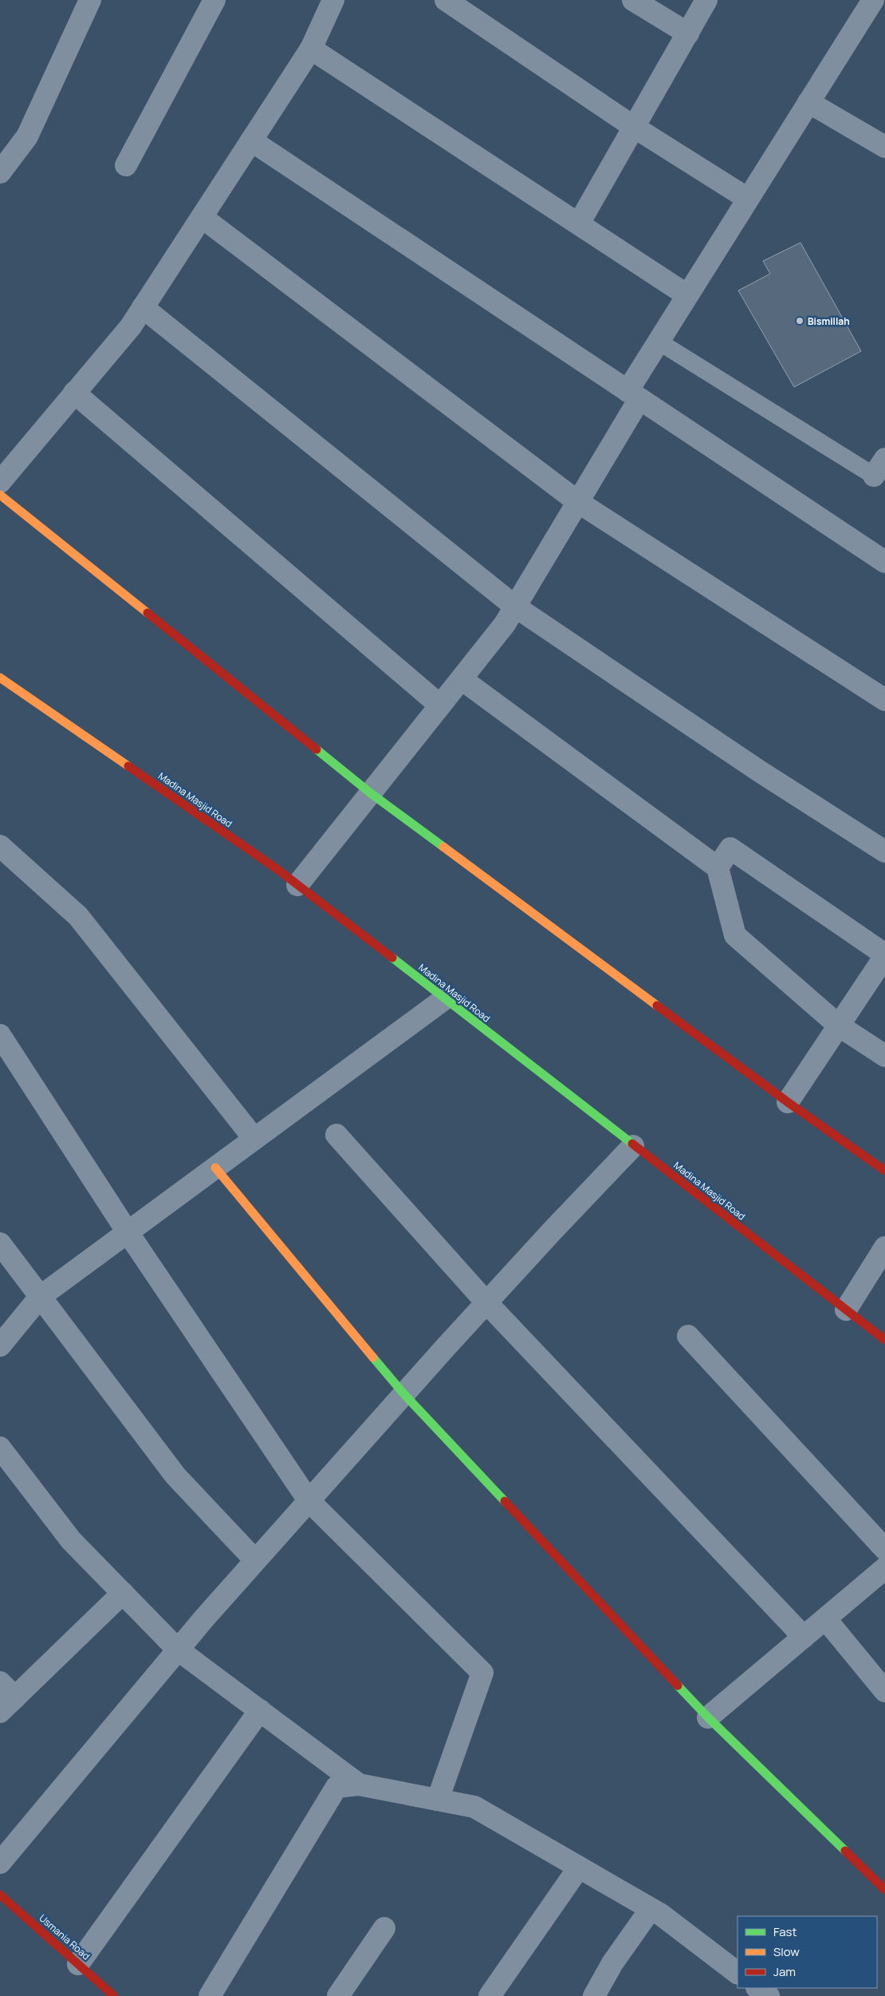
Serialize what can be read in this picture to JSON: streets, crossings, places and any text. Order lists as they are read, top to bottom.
{
  "streets": {
    "street": ["Madina Masjid Road", "Usmania Road"]
  },
  "places": ["Bismillah"],
  "legend": ["Fast", "Slow", "Jam"]
}
